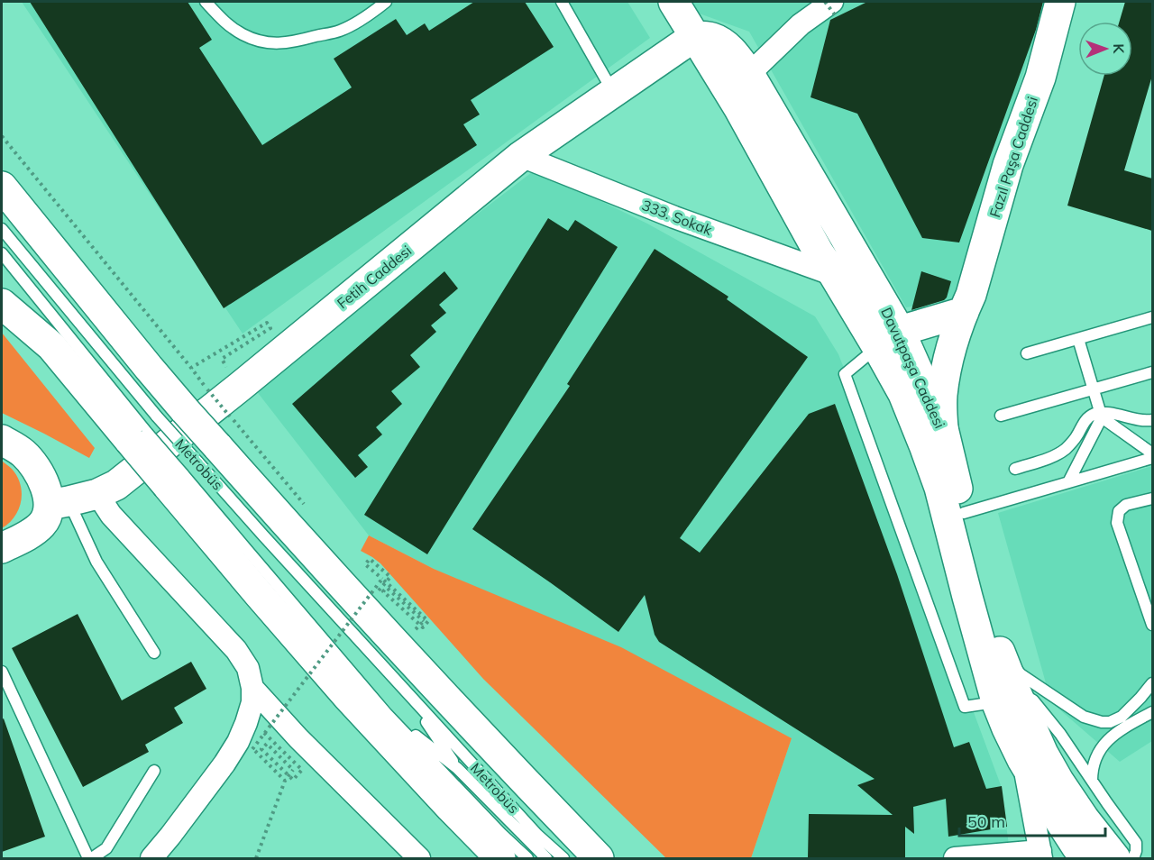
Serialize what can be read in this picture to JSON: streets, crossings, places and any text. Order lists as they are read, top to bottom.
{
  "streets": {
    "main road": ["Fazıl Paşa Caddesi", "Fetih Caddesi", "Davutpaşa Caddesi"],
    "street": ["333. Sokak"],
    "lane": ["Metrobüs"]
  },
  "crossings": [
    ["Fazıl Paşa Caddesi", "Davutpaşa Caddesi"],
    ["333. Sokak", "Fetih Caddesi"],
    ["333. Sokak", "Davutpaşa Caddesi"],
    ["Fetih Caddesi", "Davutpaşa Caddesi"]
  ],
  "scale_bar": "50 m",
  "north": "right"
}
